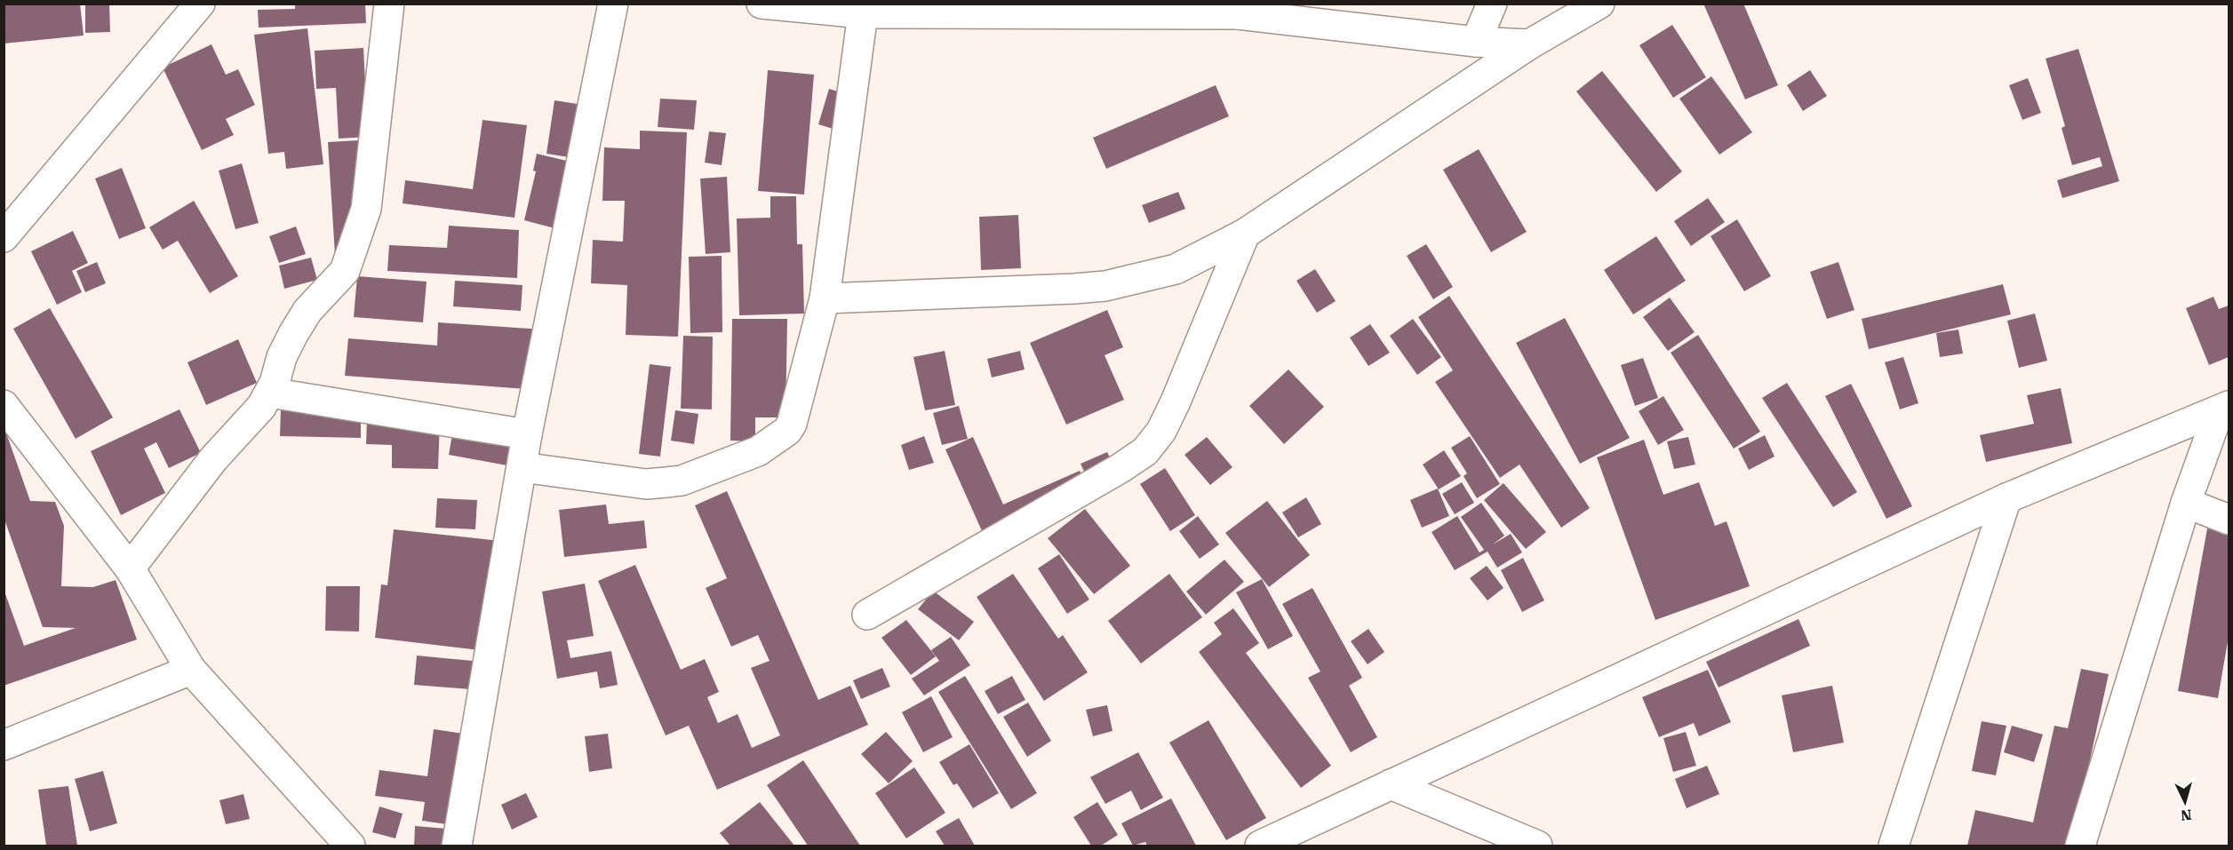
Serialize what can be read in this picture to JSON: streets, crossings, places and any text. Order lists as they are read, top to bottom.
{
  "north": "bottom"
}
